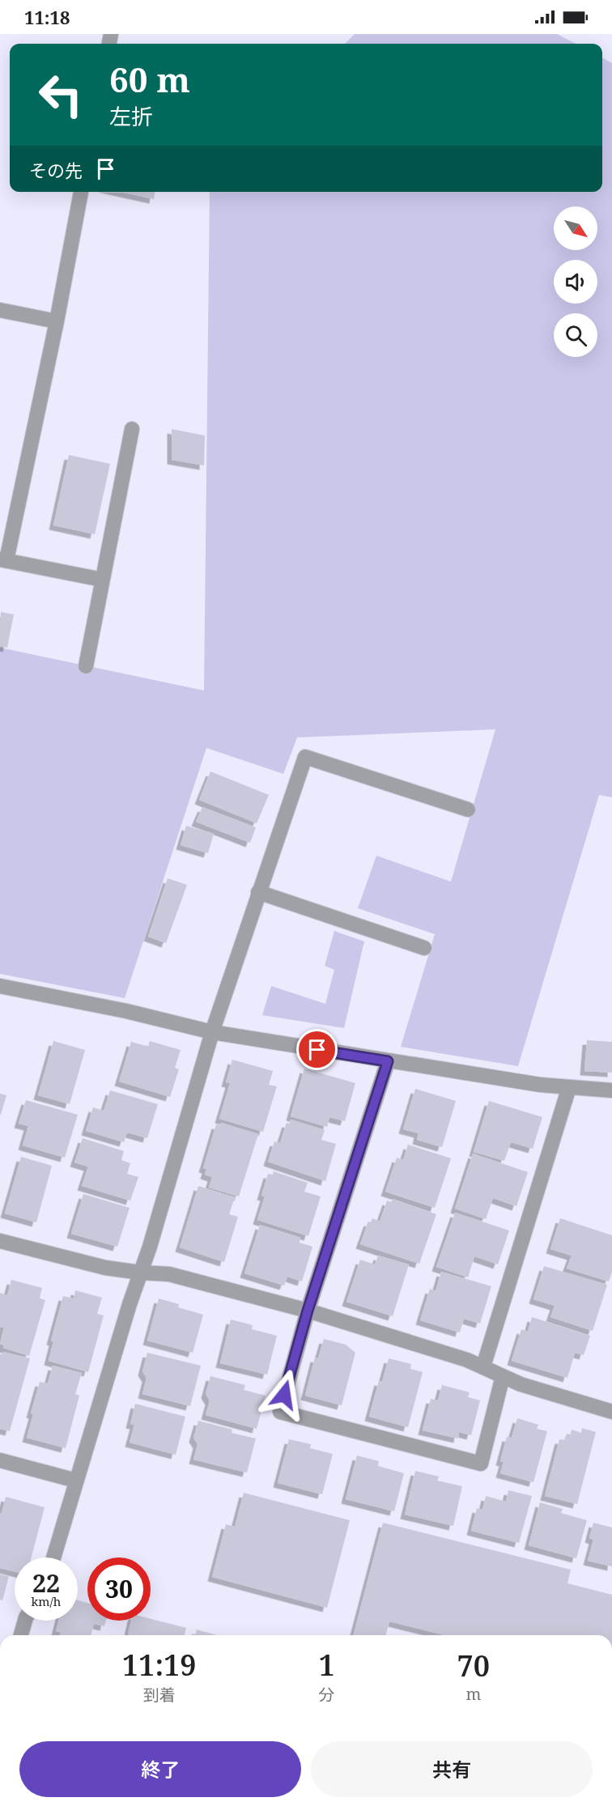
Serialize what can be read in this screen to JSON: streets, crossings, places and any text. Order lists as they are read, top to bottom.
{
  "north": "bottom right",
  "page": {
    "status": "11:18",
    "turn": ["60 m", "左折"],
    "then": "その先",
    "speed": "22 km/h",
    "limit": "30",
    "eta": [
      "11:19",
      "到着",
      "1",
      "分",
      "70",
      "m"
    ],
    "buttons": ["終了", "共有"]
  }
}
